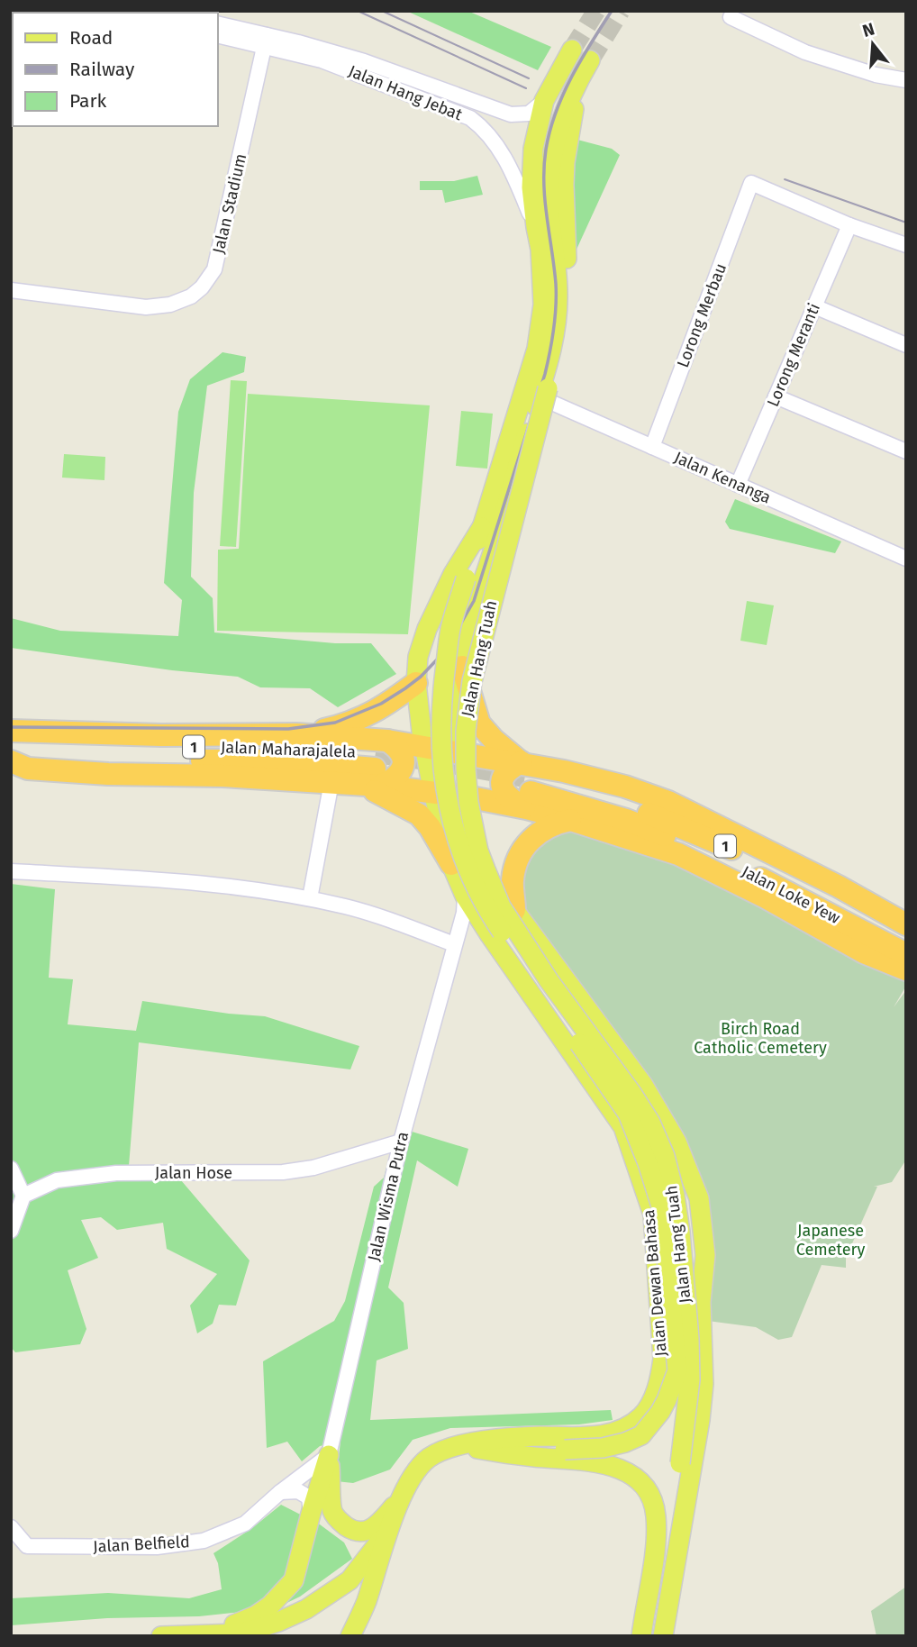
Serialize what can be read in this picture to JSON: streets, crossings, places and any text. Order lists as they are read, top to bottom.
{
  "streets": {
    "highway": ["1", "Jalan Maharajalela", "Jalan Loke Yew"],
    "main road": ["Jalan Hang Tuah", "Jalan Dewan Bahasa"],
    "street": [
      "Jalan Hang Jebat",
      "Jalan Stadium",
      "Lorong Merbau",
      "Lorong Meranti",
      "Jalan Kenanga",
      "Jalan Hose",
      "Jalan Wisma Putra",
      "Jalan Belfield"
    ]
  },
  "crossings": [
    ["Jalan Hang Jebat", "Jalan Stadium"],
    ["Jalan Hang Jebat", "Jalan Hang Tuah"],
    ["Lorong Merbau", "Lorong Meranti"],
    ["Lorong Merbau", "Jalan Kenanga"],
    ["Lorong Meranti", "Jalan Kenanga"],
    ["Jalan Kenanga", "Jalan Hang Tuah"],
    ["Jalan Hang Tuah", "Jalan Dewan Bahasa"],
    ["Jalan Hose", "Jalan Wisma Putra"],
    ["Jalan Wisma Putra", "Jalan Dewan Bahasa"],
    ["Jalan Wisma Putra", "Jalan Belfield"]
  ],
  "parks": ["Birch Road Catholic Cemetery", "Japanese Cemetery"],
  "legend": ["Road", "Railway", "Park"],
  "north": "top"
}
